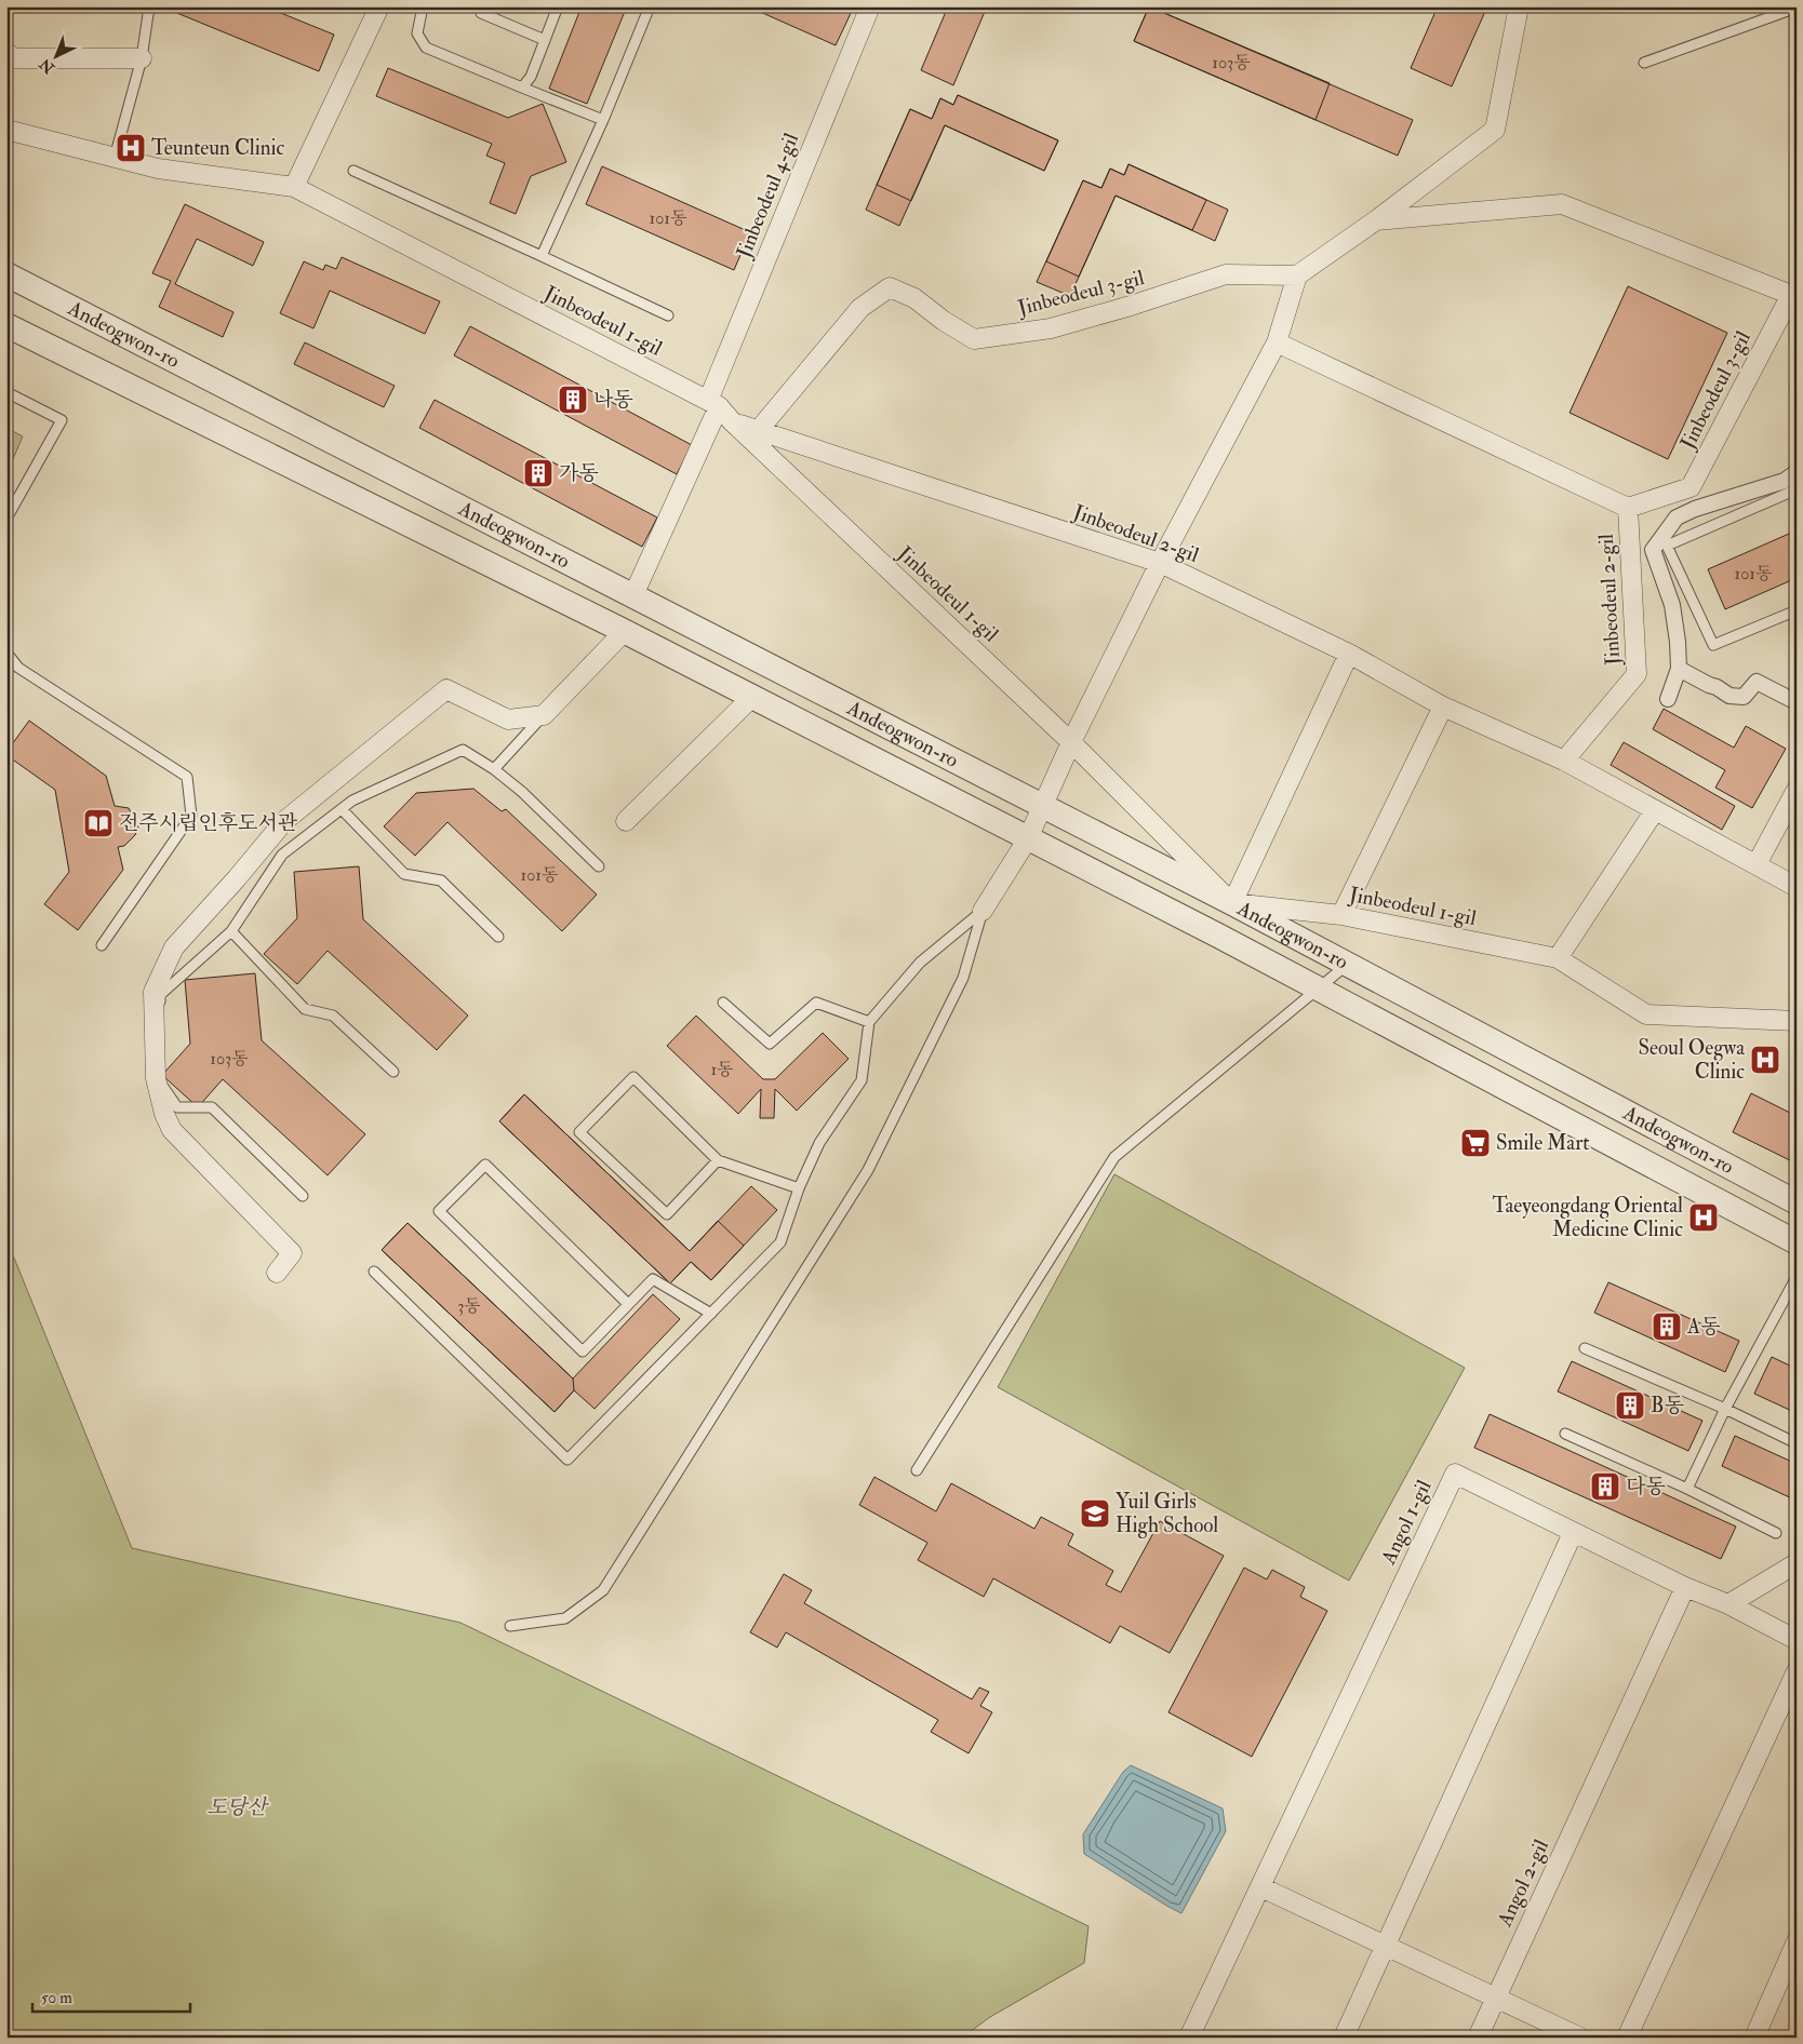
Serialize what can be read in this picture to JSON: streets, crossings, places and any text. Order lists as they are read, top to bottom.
{
  "streets": {
    "street": [
      "Jinbeodeul 4-gil",
      "Jinbeodeul 3-gil",
      "Jinbeodeul 1-gil",
      "Andeogwon-ro",
      "Jinbeodeul 2-gil",
      "Angol 1-gil",
      "Angol 2-gil"
    ]
  },
  "crossings": [
    ["Jinbeodeul 4-gil", "Jinbeodeul 1-gil"],
    ["Jinbeodeul 4-gil", "Andeogwon-ro"],
    ["Jinbeodeul 3-gil", "Jinbeodeul 2-gil"],
    ["Jinbeodeul 1-gil", "Andeogwon-ro"],
    ["Jinbeodeul 1-gil", "Jinbeodeul 2-gil"],
    ["Angol 1-gil", "Angol 2-gil"]
  ],
  "parks": ["도당산"],
  "places": {
    "hospital": ["Teunteun Clinic", "Seoul Oegwa Clinic", "Taeyeongdang Oriental Medicine Clinic"],
    "building": [
      "나동",
      "가동",
      "A동",
      "B동",
      "다동"
    ],
    "library": ["전주시립인후도서관"],
    "supermarket": ["Smile Mart"],
    "school or university": ["Yuil Girls High School"]
  },
  "house_numbers": [
    "103동",
    "101동",
    "101동",
    "101동",
    "103동",
    "1동",
    "3동"
  ],
  "scale_bar": "50 m",
  "north": "bottom left"
}
